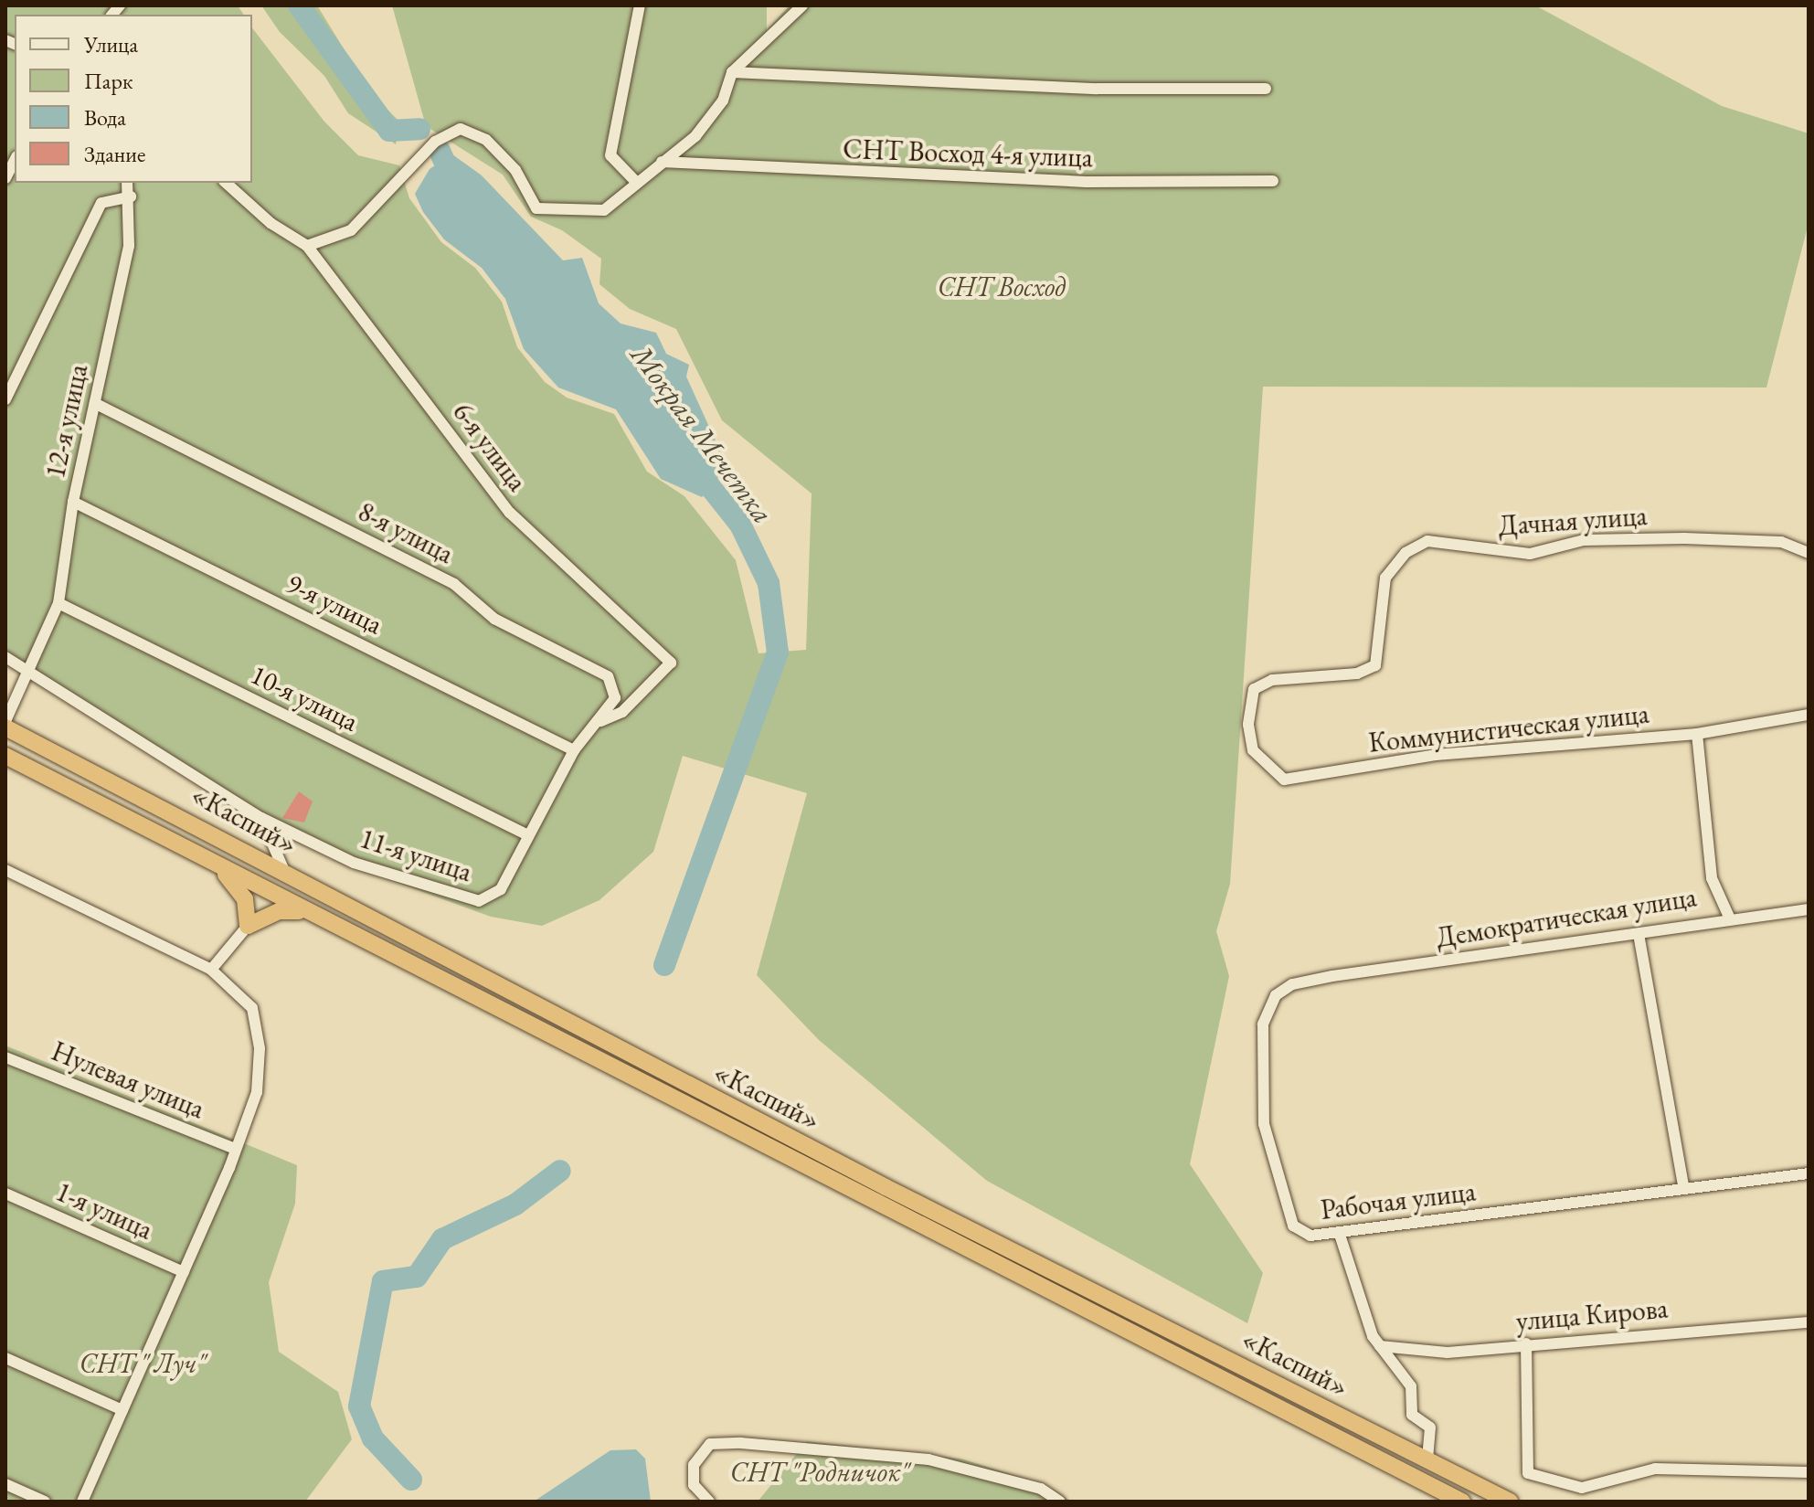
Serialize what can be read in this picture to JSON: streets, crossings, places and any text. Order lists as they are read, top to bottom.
{
  "streets": {
    "highway": ["«Каспий»"],
    "street": [
      "СНТ Восход 4-я улица",
      "12-я улица",
      "6-я улица",
      "Дачная улица",
      "8-я улица",
      "9-я улица",
      "10-я улица",
      "Коммунистическая улица",
      "11-я улица",
      "Демократическая улица",
      "Нулевая улица",
      "Рабочая улица",
      "1-я улица",
      "улица Кирова"
    ]
  },
  "crossings": [
    ["12-я улица", "8-я улица"],
    ["12-я улица", "9-я улица"],
    ["12-я улица", "10-я улица"],
    ["12-я улица", "11-я улица"],
    ["6-я улица", "8-я улица"],
    ["Дачная улица", "Коммунистическая улица"],
    ["8-я улица", "9-я улица"],
    ["8-я улица", "11-я улица"],
    ["9-я улица", "11-я улица"],
    ["10-я улица", "11-я улица"],
    ["Демократическая улица", "Рабочая улица"]
  ],
  "water": ["Мокрая Мечетка"],
  "parks": ["СНТ Восход", "СНТ \" Луч\"", "СНТ \"Родничок\""],
  "legend": [
    "Улица",
    "Парк",
    "Вода",
    "Здание"
  ]
}
